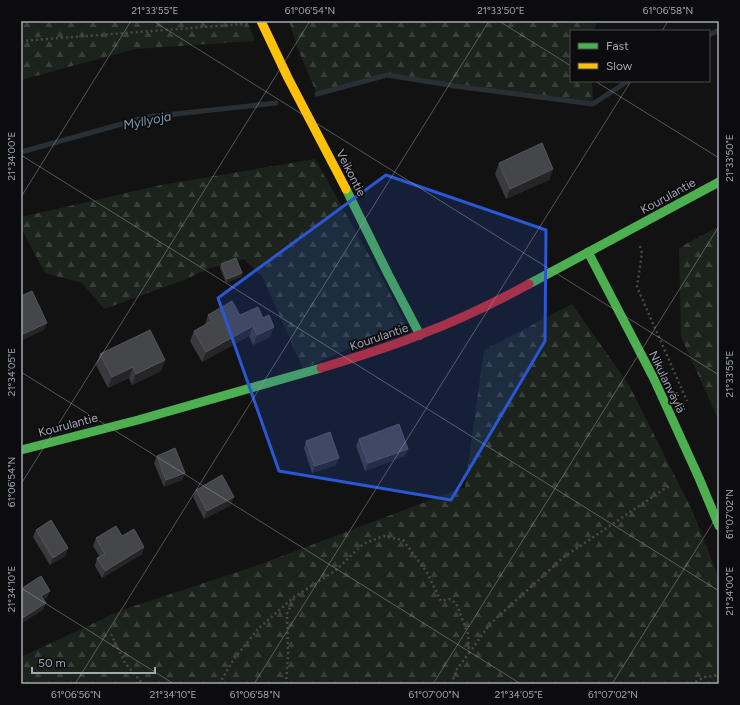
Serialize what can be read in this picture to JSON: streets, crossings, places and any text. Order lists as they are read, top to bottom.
{
  "streets": {
    "street": ["Veikontie", "Kourulantie", "Nikulanväylä"]
  },
  "crossings": [
    ["Veikontie", "Kourulantie"],
    ["Kourulantie", "Nikulanväylä"]
  ],
  "water": ["Myllyoja"],
  "legend": ["Fast", "Slow"],
  "scale_bar": "50 m",
  "coordinates": [
    "21°33'55\"E",
    "61°06'54\"N",
    "21°33'50\"E",
    "61°06'58\"N",
    "21°34'00\"E",
    "21°34'05\"E",
    "61°07'02\"N",
    "21°34'10\"E",
    "61°06'56\"N",
    "61°07'00\"N"
  ]
}
